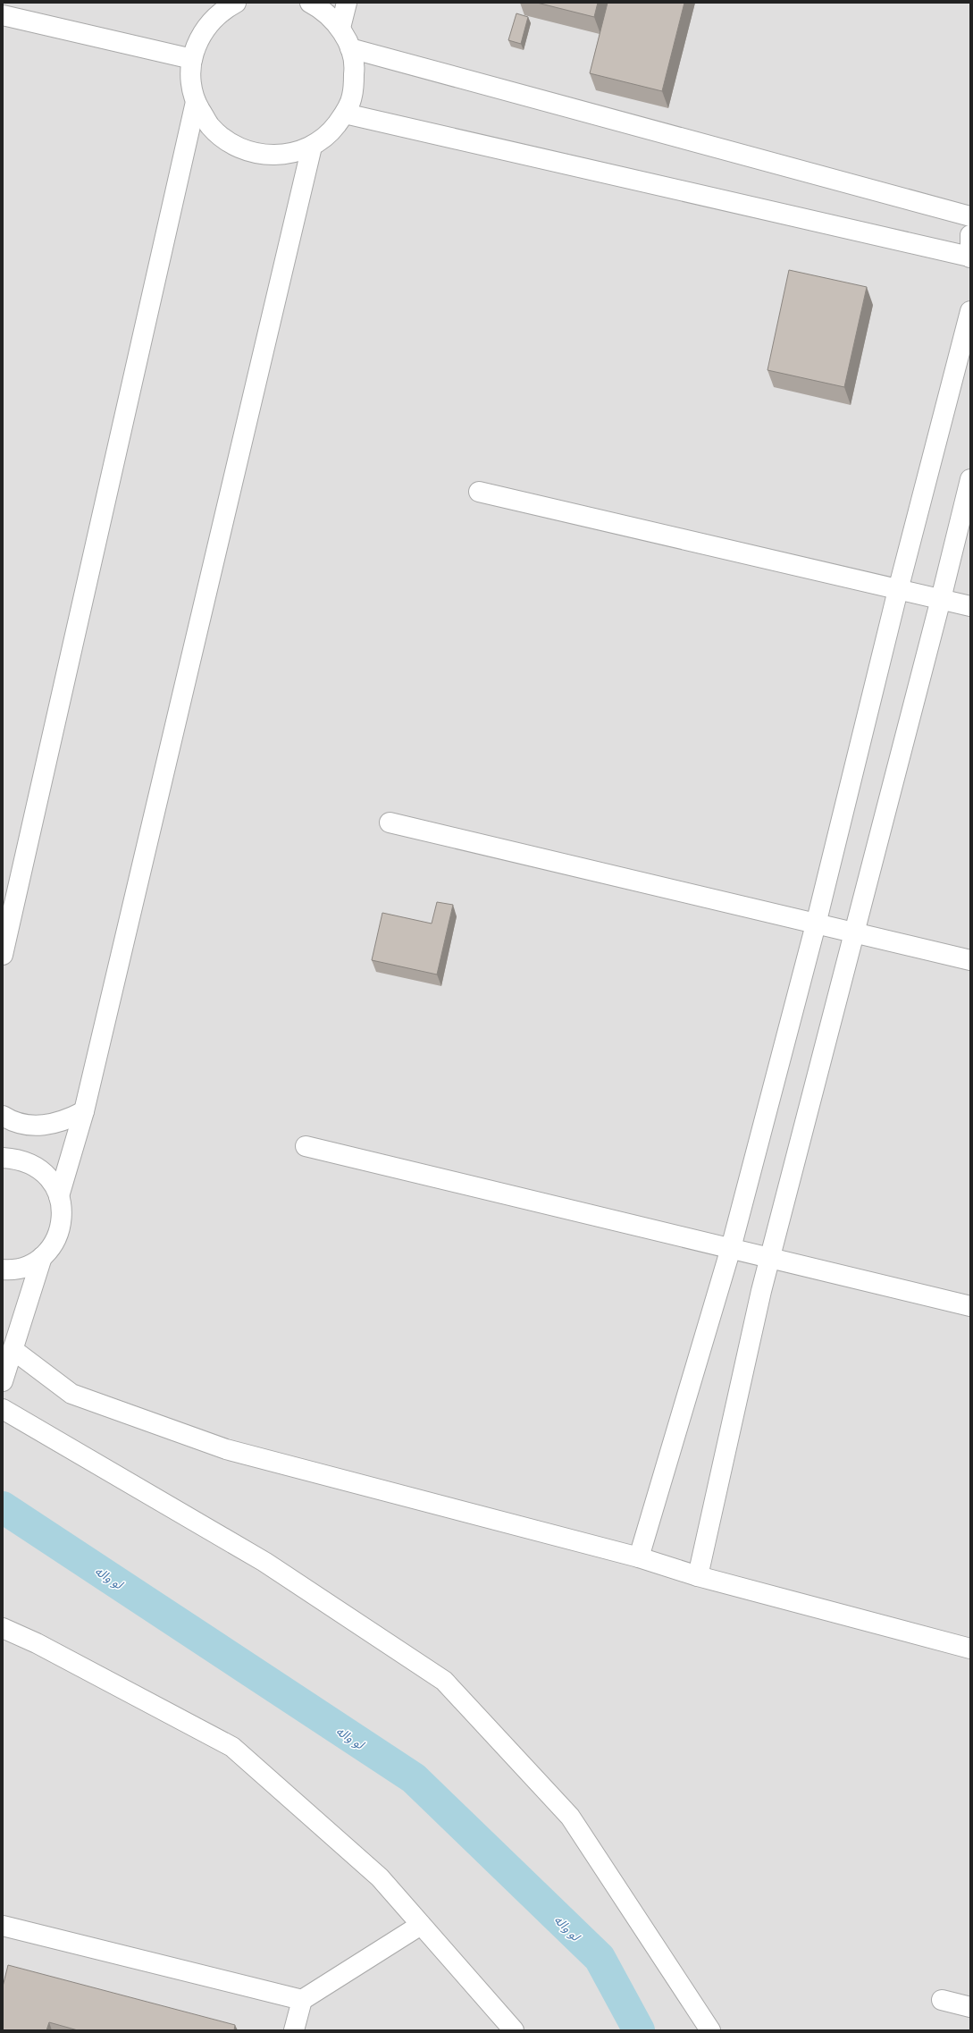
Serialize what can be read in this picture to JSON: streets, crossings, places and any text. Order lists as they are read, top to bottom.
{
  "water": ["لو واله"]
}
